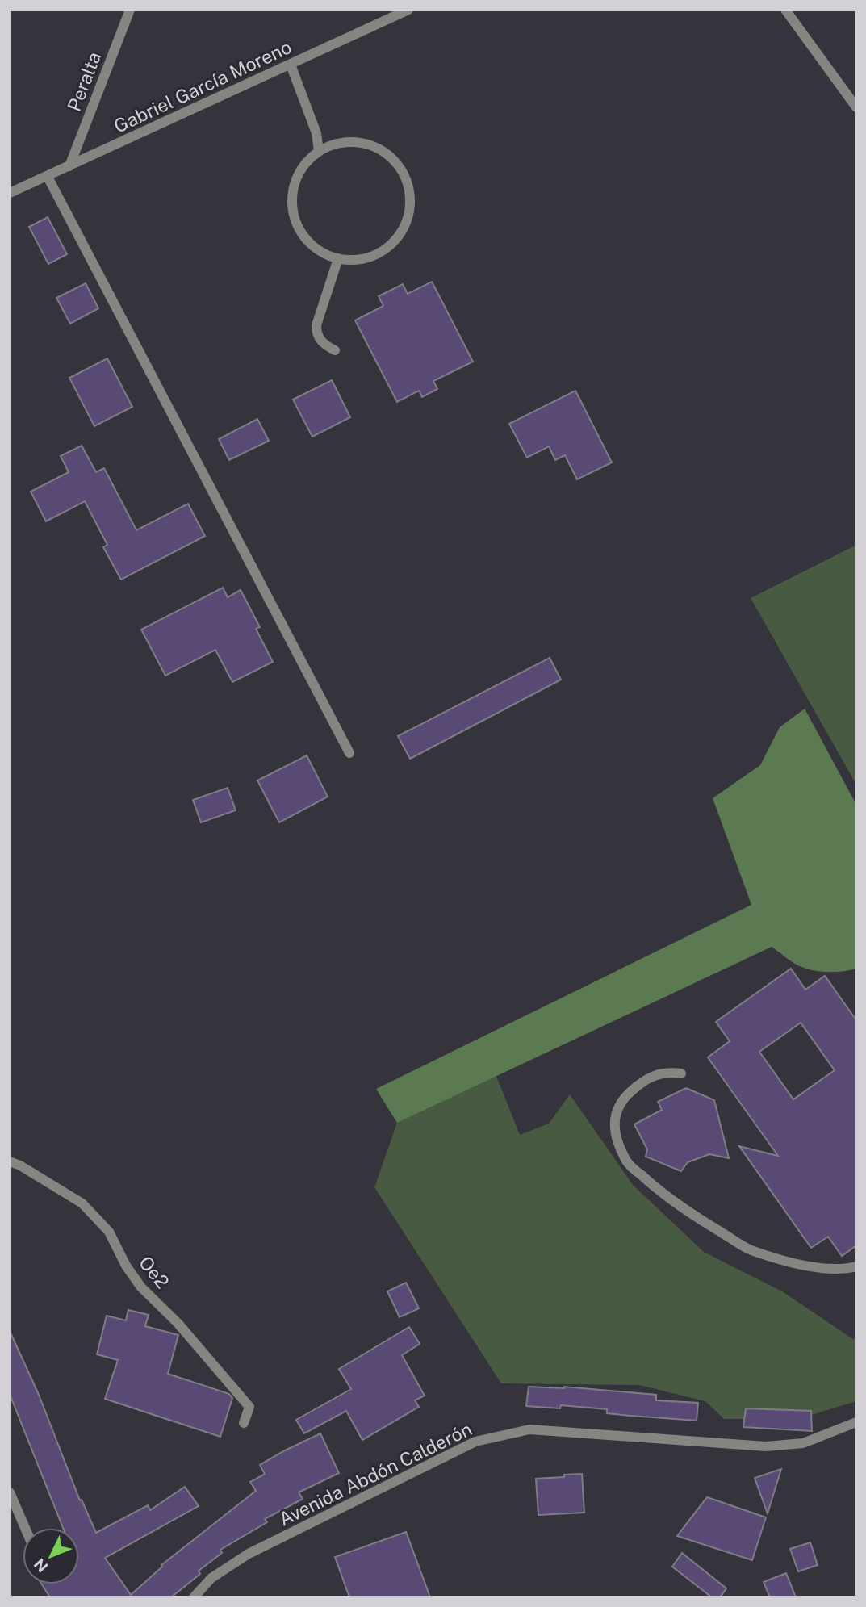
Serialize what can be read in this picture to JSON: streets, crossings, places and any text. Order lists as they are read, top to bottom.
{
  "streets": {
    "street": [
      "Peralta",
      "Gabriel García Moreno",
      "Oe2",
      "Avenida Abdón Calderón"
    ]
  },
  "crossings": [
    ["Peralta", "Gabriel García Moreno"]
  ],
  "north": "bottom left"
}
